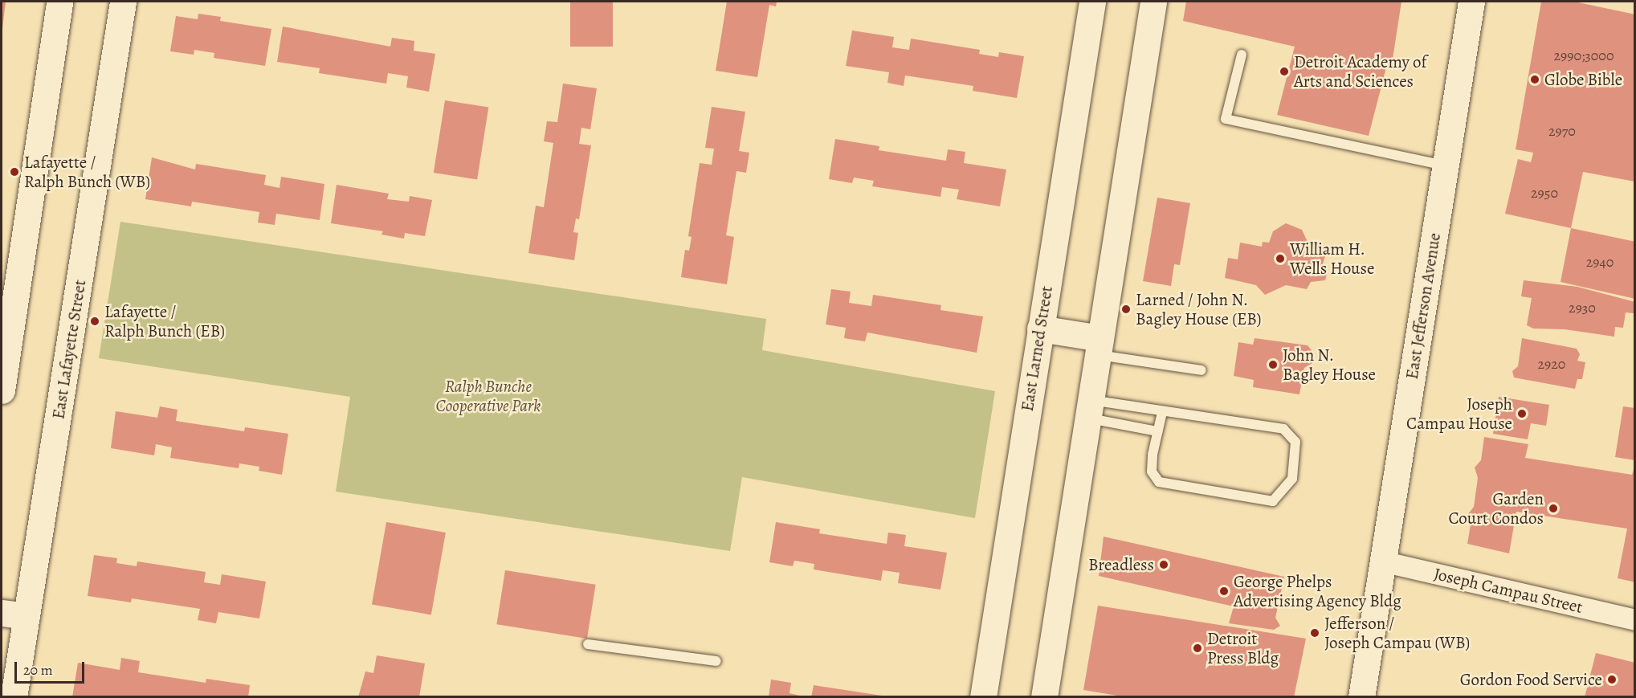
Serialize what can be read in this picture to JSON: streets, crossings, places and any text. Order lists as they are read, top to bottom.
{
  "streets": {
    "street": [
      "East Jefferson Avenue",
      "East Larned Street",
      "East Lafayette Street",
      "Joseph Campau Street"
    ]
  },
  "crossings": [
    ["East Jefferson Avenue", "Joseph Campau Street"]
  ],
  "parks": ["Ralph Bunche Cooperative Park"],
  "places": [
    "Detroit Academy of Arts and Sciences",
    "Globe Bible",
    "Lafayette / Ralph Bunch (WB)",
    "William H. Wells House",
    "Larned / John N. Bagley House (EB)",
    "Lafayette / Ralph Bunch (EB)",
    "John N. Bagley House",
    "Joseph Campau House",
    "Garden Court Condos",
    "Breadless",
    "George Phelps Advertising Agency Bldg",
    "Jefferson / Joseph Campau (WB)",
    "Detroit Press Bldg",
    "Gordon Food Service"
  ],
  "house_numbers": [
    "2990;3000",
    "2970",
    "2950",
    "2940",
    "2930",
    "2920"
  ],
  "scale_bar": "20 m"
}
